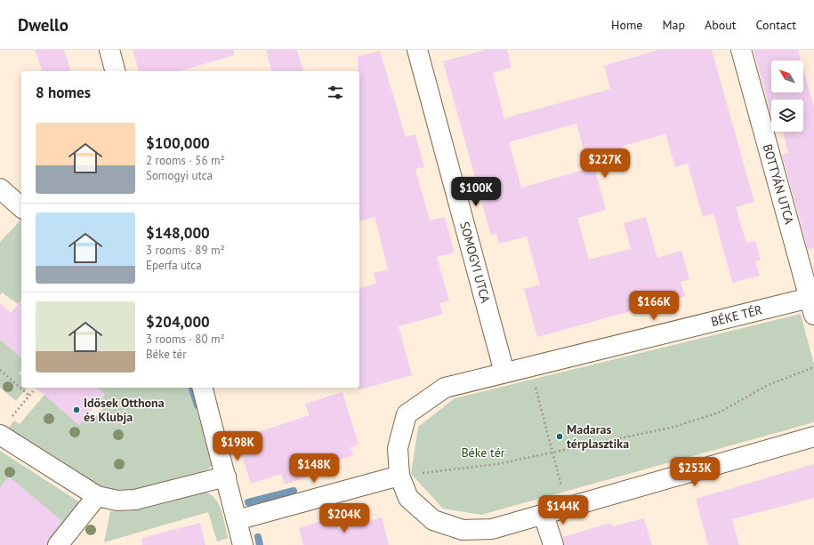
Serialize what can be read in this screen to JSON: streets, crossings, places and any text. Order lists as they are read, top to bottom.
{
  "streets": {
    "street": ["BOTTYÁN UTCA", "SOMOGYI UTCA", "BÉKE TÉR"]
  },
  "crossings": [
    ["BOTTYÁN UTCA", "BÉKE TÉR"],
    ["SOMOGYI UTCA", "BÉKE TÉR"]
  ],
  "parks": ["Béke tér"],
  "places": ["Idősek Otthona és Klubja", "Madaras térplasztika"],
  "north": "top left",
  "page": {
    "header": "Dwello",
    "nav": [
      "Home",
      "Map",
      "About",
      "Contact"
    ],
    "heading": "8 homes",
    "list": [
      {
        "name": "$100,000",
        "note": "2 rooms · 56 m² · Somogyi utca"
      },
      {
        "name": "$148,000",
        "note": "3 rooms · 89 m² · Eperfa utca"
      },
      {
        "name": "$204,000",
        "note": "3 rooms · 80 m² · Béke tér"
      }
    ],
    "price": [
      "$227K",
      "$100K",
      "$166K",
      "$198K",
      "$148K",
      "$253K",
      "$144K",
      "$204K"
    ]
  }
}
